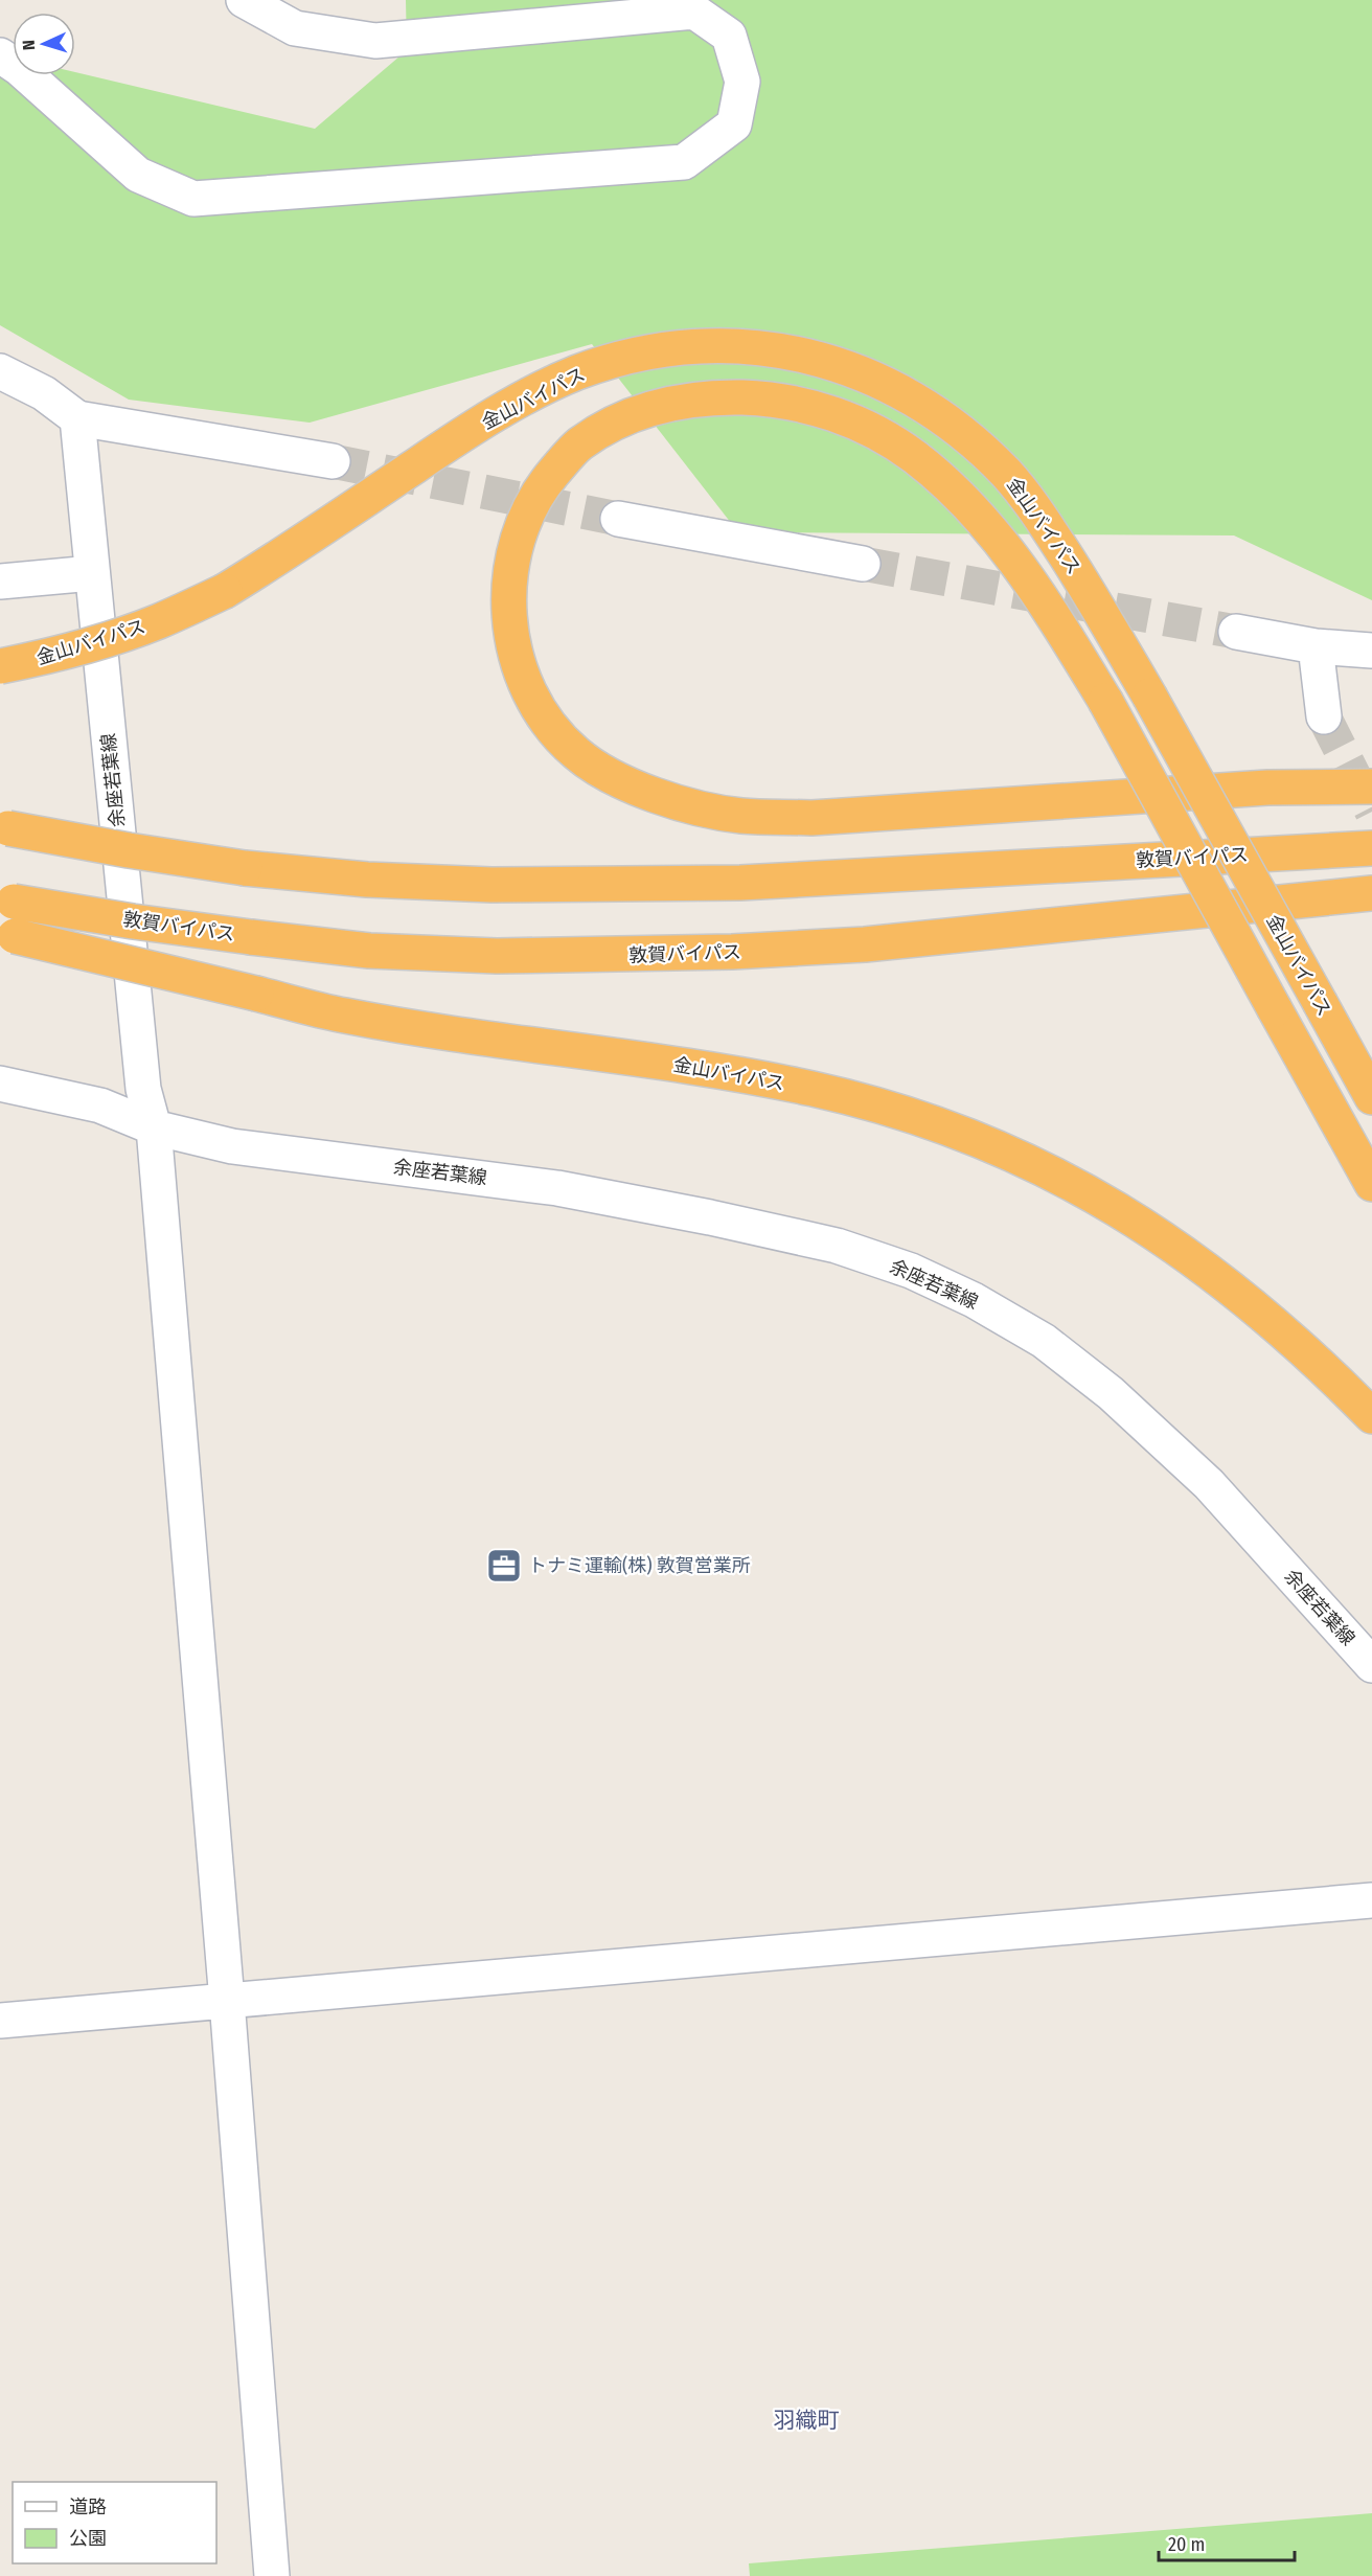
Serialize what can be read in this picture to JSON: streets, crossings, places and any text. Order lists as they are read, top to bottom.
{
  "streets": {
    "highway": ["金山バイパス", "敦賀バイパス"],
    "street": ["余座若葉線"]
  },
  "districts": ["羽織町"],
  "places": {
    "office": ["トナミ運輸(株) 敦賀営業所"]
  },
  "legend": ["道路", "公園"],
  "scale_bar": "20 m",
  "north": "left"
}
